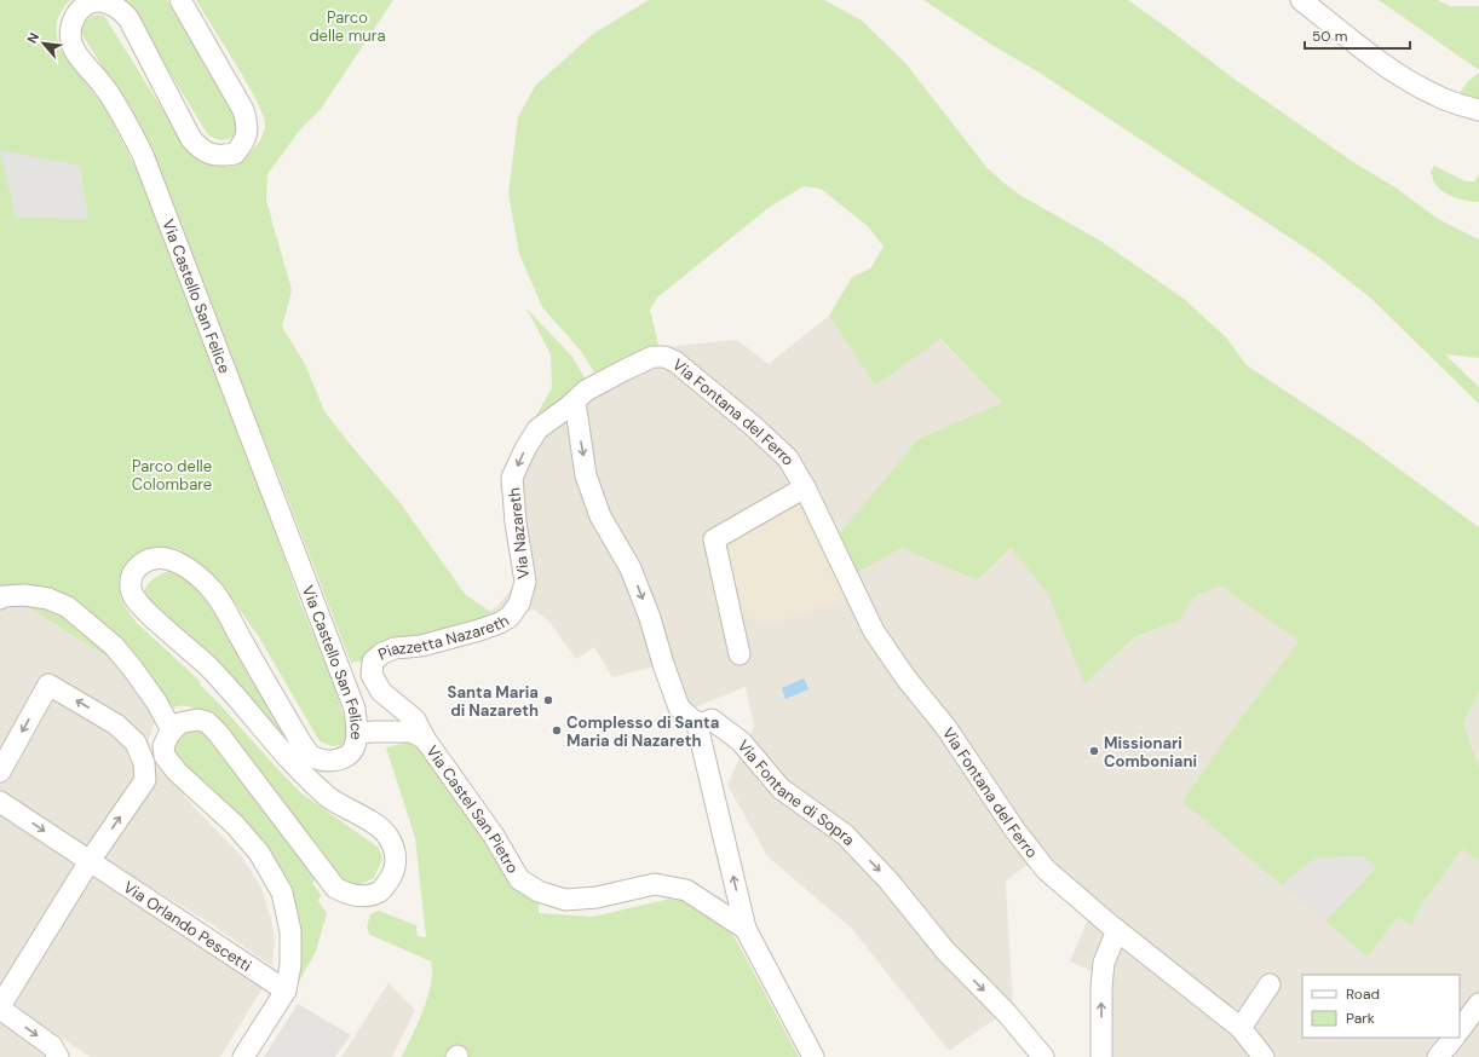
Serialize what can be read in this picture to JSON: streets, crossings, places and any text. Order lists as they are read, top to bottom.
{
  "streets": {
    "street": [
      "Via Castello San Felice",
      "Via Fontana del Ferro",
      "Via Nazareth",
      "Piazzetta Nazareth",
      "Via Fontane di Sopra",
      "Via Castel San Pietro",
      "Via Orlando Pescetti"
    ]
  },
  "crossings": [
    ["Via Castello San Felice", "Via Castel San Pietro"],
    ["Via Fontana del Ferro", "Via Nazareth"],
    ["Via Nazareth", "Piazzetta Nazareth"],
    ["Piazzetta Nazareth", "Via Castel San Pietro"]
  ],
  "one_way": ["Via Nazareth", "Via Fontane di Sopra"],
  "parks": ["Parco delle mura", "Parco delle Colombare"],
  "places": ["Santa Maria di Nazareth", "Complesso di Santa Maria di Nazareth", "Missionari Comboniani"],
  "legend": ["Road", "Park"],
  "scale_bar": "50 m",
  "north": "top left"
}
